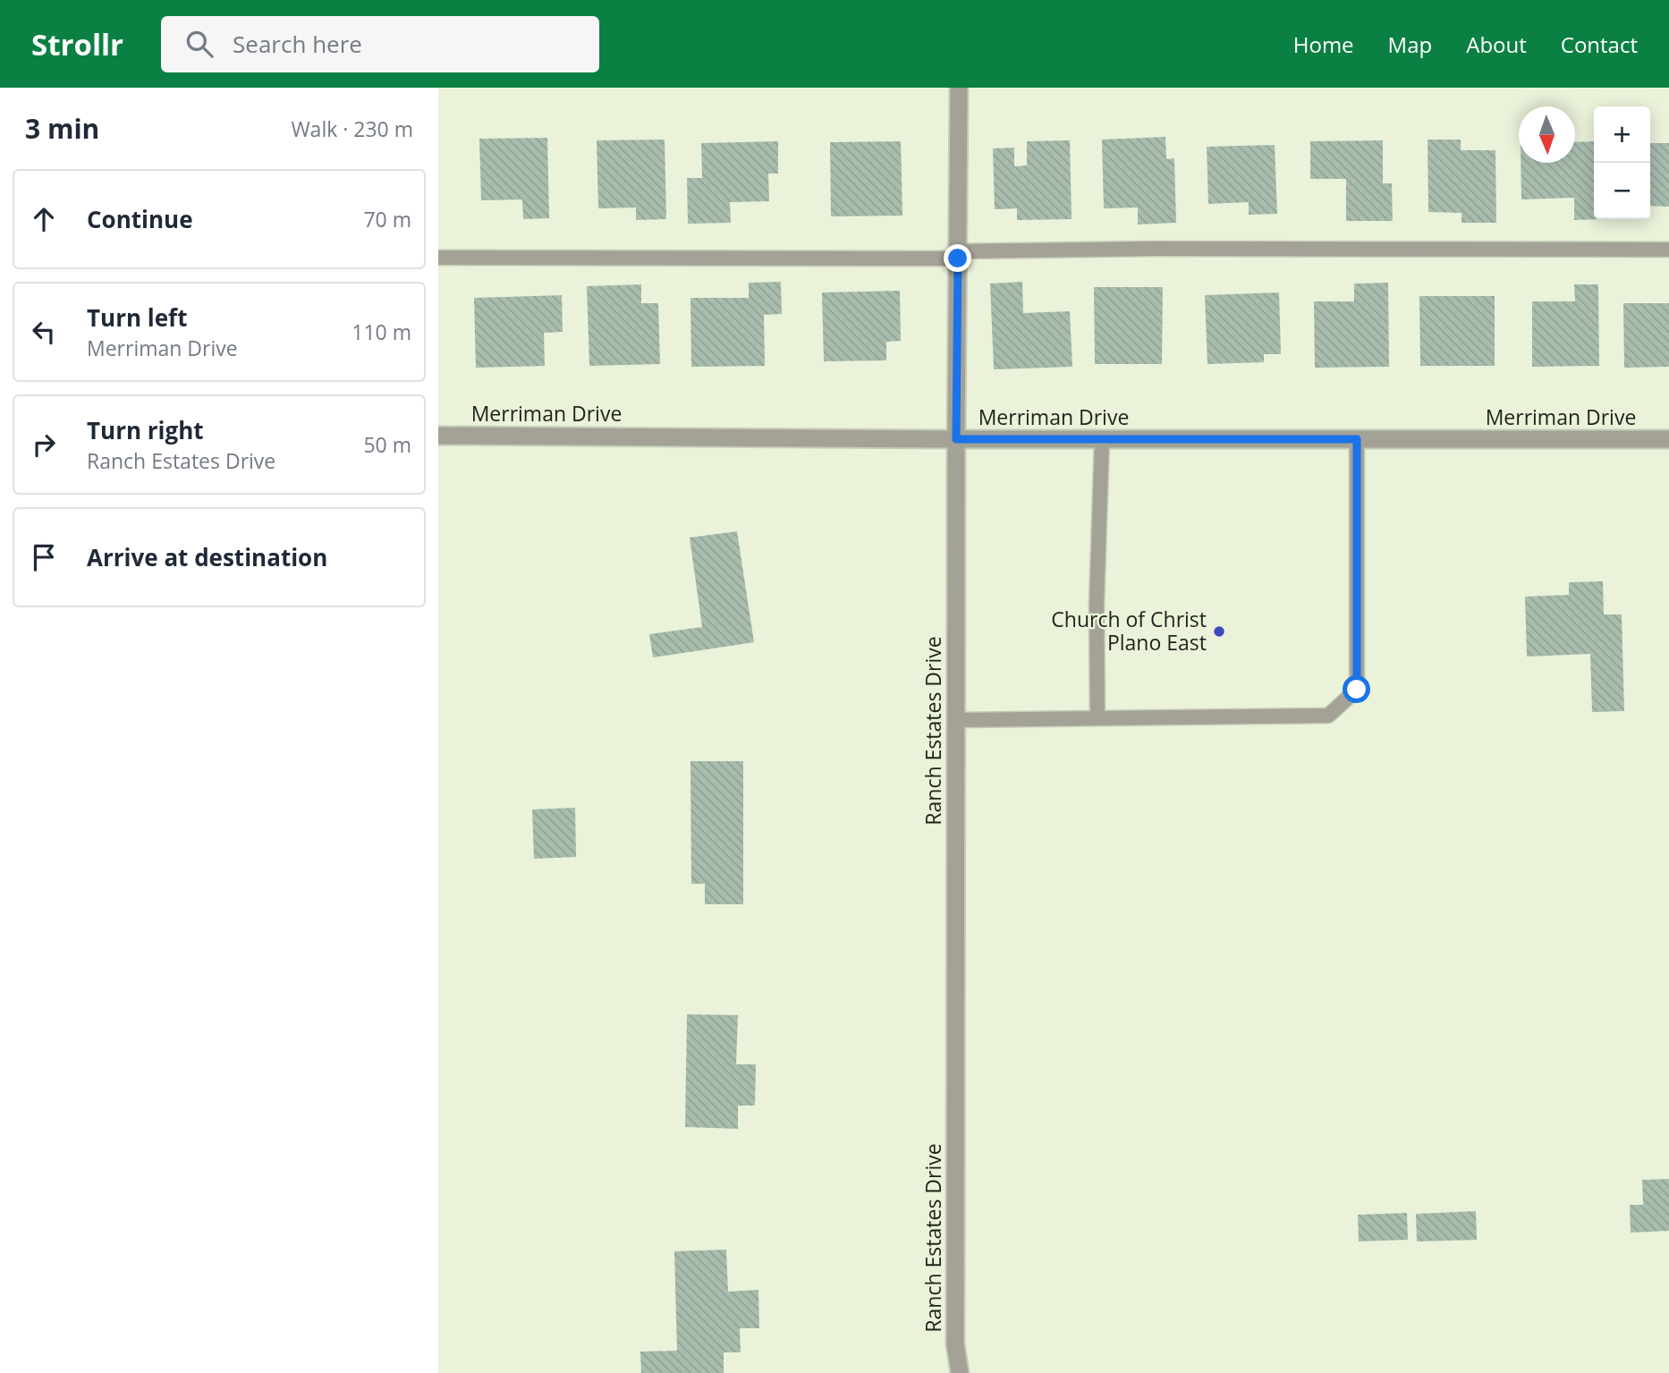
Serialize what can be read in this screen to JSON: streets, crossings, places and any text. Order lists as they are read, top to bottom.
{
  "streets": {
    "street": ["Merriman Drive", "Ranch Estates Drive"]
  },
  "crossings": [
    ["Merriman Drive", "Ranch Estates Drive"]
  ],
  "places": ["Church of Christ Plano East"],
  "north": "bottom",
  "page": {
    "header": "Strollr",
    "search": "Search here",
    "nav": [
      "Home",
      "Map",
      "About",
      "Contact"
    ],
    "heading": ["3 min", "Walk · 230 m"],
    "map_buttons": ["+", "−"],
    "list": [
      ["Continue", "70 m"],
      ["Turn left", "Merriman Drive", "110 m"],
      ["Turn right", "Ranch Estates Drive", "50 m"],
      "Arrive at destination"
    ]
  }
}
